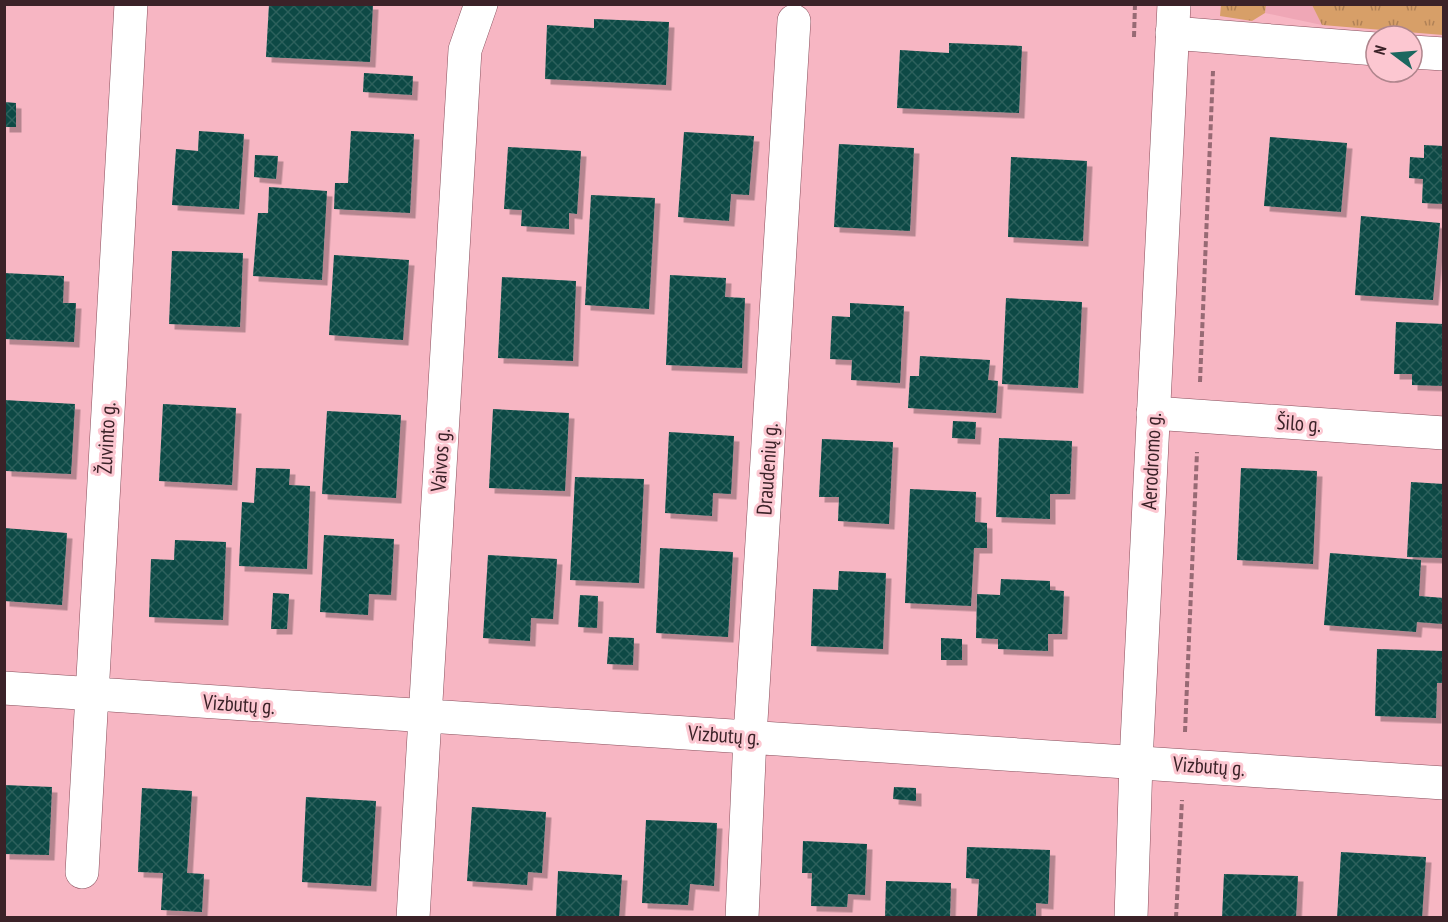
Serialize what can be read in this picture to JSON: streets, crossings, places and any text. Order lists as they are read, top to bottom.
{
  "streets": {
    "street": [
      "Šilo g.",
      "Žuvinto g.",
      "Vaivos g.",
      "Aerodromo g.",
      "Draudenių g.",
      "Vizbutų g."
    ]
  },
  "crossings": [
    ["Šilo g.", "Aerodromo g."],
    ["Žuvinto g.", "Vizbutų g."],
    ["Vaivos g.", "Vizbutų g."],
    ["Aerodromo g.", "Vizbutų g."],
    ["Draudenių g.", "Vizbutų g."]
  ],
  "north": "left"
}
